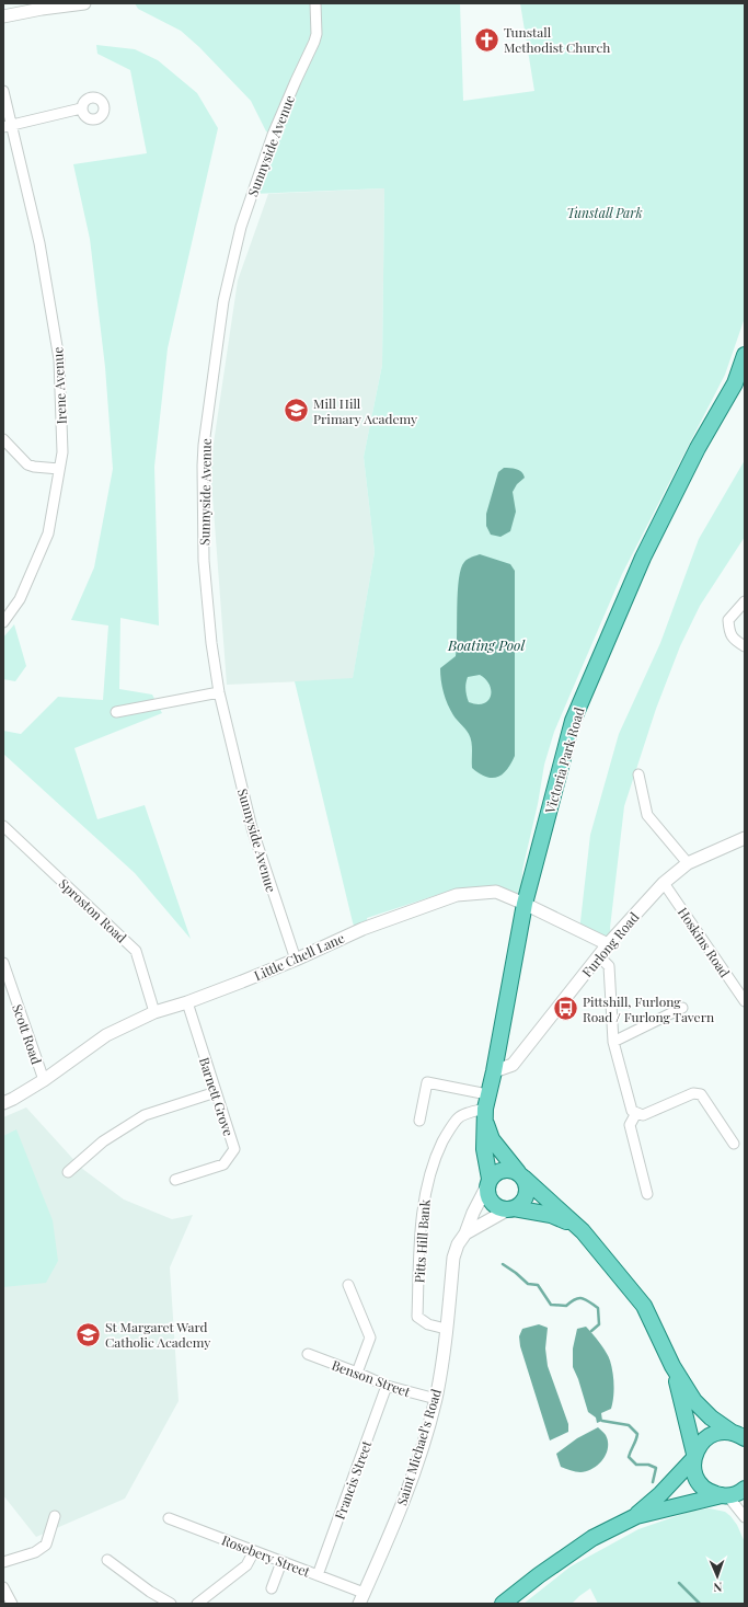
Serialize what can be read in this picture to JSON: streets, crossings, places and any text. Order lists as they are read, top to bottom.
{
  "streets": {
    "main road": ["Victoria Park Road"],
    "street": [
      "Sunnyside Avenue",
      "Irene Avenue",
      "Sproston Road",
      "Hoskins Road",
      "Furlong Road",
      "Little Chell Lane",
      "Scott Road",
      "Barnett Grove",
      "Pitts Hill Bank",
      "Benson Street",
      "Saint Michael's Road",
      "Francis Street",
      "Rosebery Street"
    ]
  },
  "crossings": [
    ["Sunnyside Avenue", "Little Chell Lane"],
    ["Victoria Park Road", "Furlong Road"],
    ["Victoria Park Road", "Little Chell Lane"],
    ["Victoria Park Road", "Pitts Hill Bank"],
    ["Victoria Park Road", "Saint Michael's Road"],
    ["Sproston Road", "Little Chell Lane"],
    ["Hoskins Road", "Furlong Road"],
    ["Furlong Road", "Little Chell Lane"],
    ["Little Chell Lane", "Scott Road"],
    ["Little Chell Lane", "Barnett Grove"],
    ["Pitts Hill Bank", "Saint Michael's Road"],
    ["Benson Street", "Saint Michael's Road"],
    ["Benson Street", "Francis Street"],
    ["Saint Michael's Road", "Rosebery Street"],
    ["Francis Street", "Rosebery Street"]
  ],
  "water": ["Boating Pool"],
  "parks": ["Tunstall Park"],
  "places": {
    "church": ["Tunstall Methodist Church"],
    "school or university": ["Mill Hill Primary Academy", "St Margaret Ward Catholic Academy"],
    "bus stop": ["Pittshill, Furlong Road / Furlong Tavern"]
  },
  "north": "bottom"
}
